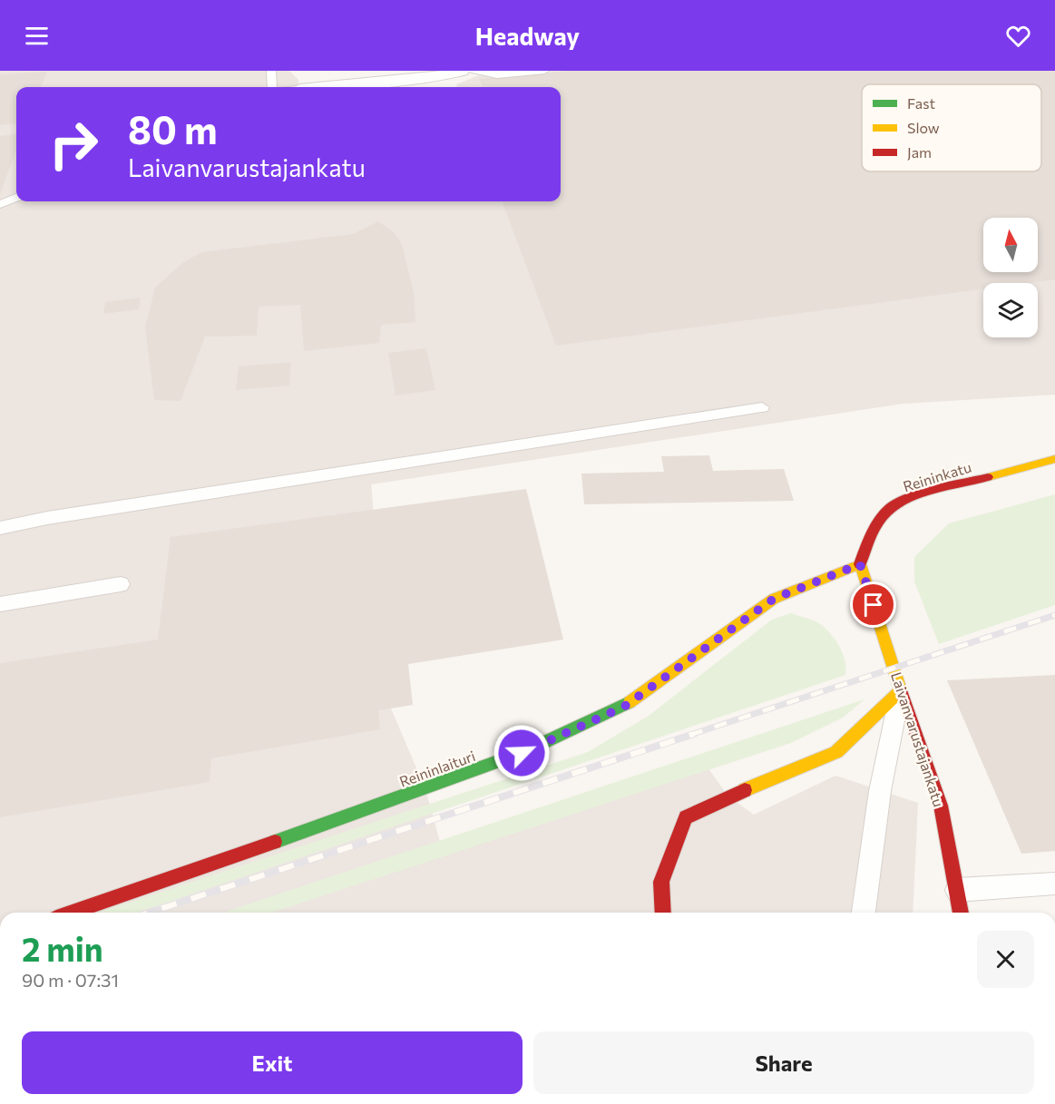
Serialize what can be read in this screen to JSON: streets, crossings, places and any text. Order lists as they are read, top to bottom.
{
  "streets": {
    "main road": ["Reininkatu", "Laivanvarustajankatu", "Reininlaituri"]
  },
  "crossings": [
    ["Reininkatu", "Laivanvarustajankatu"],
    ["Reininkatu", "Reininlaituri"],
    ["Laivanvarustajankatu", "Reininlaituri"]
  ],
  "legend": ["Fast", "Slow", "Jam"],
  "north": "top",
  "page": {
    "header": "Headway",
    "turn": ["80 m", "Laivanvarustajankatu"],
    "heading": ["2 min", "90 m · 07:31"],
    "buttons": ["Exit", "Share"]
  }
}
